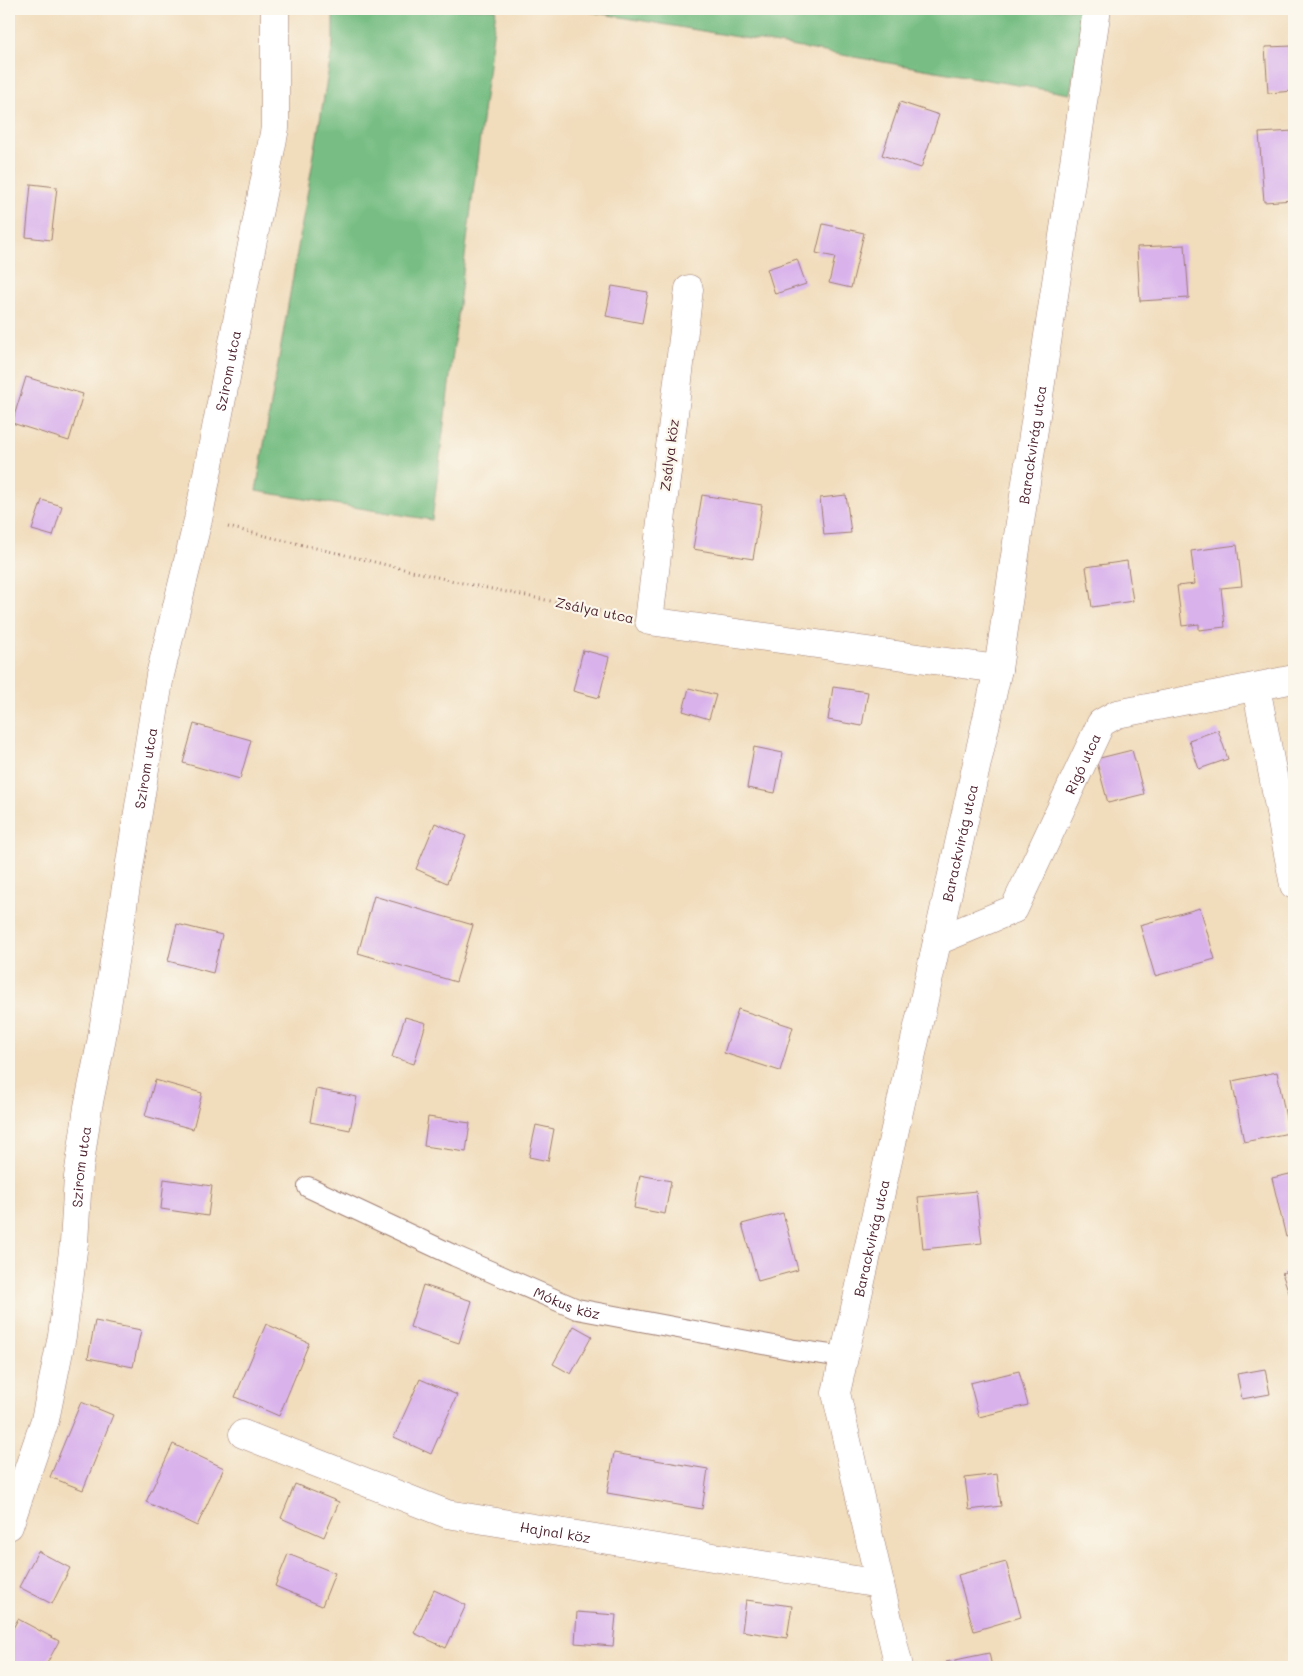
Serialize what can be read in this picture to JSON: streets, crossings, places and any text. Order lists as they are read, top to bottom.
{
  "streets": {
    "street": [
      "Szirom utca",
      "Barackvirág utca",
      "Zsálya köz",
      "Zsálya utca",
      "Rigó utca",
      "Hajnal köz"
    ],
    "lane": ["Mókus köz"]
  },
  "crossings": [
    ["Szirom utca", "Zsálya utca"],
    ["Barackvirág utca", "Zsálya utca"],
    ["Barackvirág utca", "Rigó utca"],
    ["Barackvirág utca", "Mókus köz"],
    ["Barackvirág utca", "Hajnal köz"],
    ["Zsálya köz", "Zsálya utca"]
  ]
}
